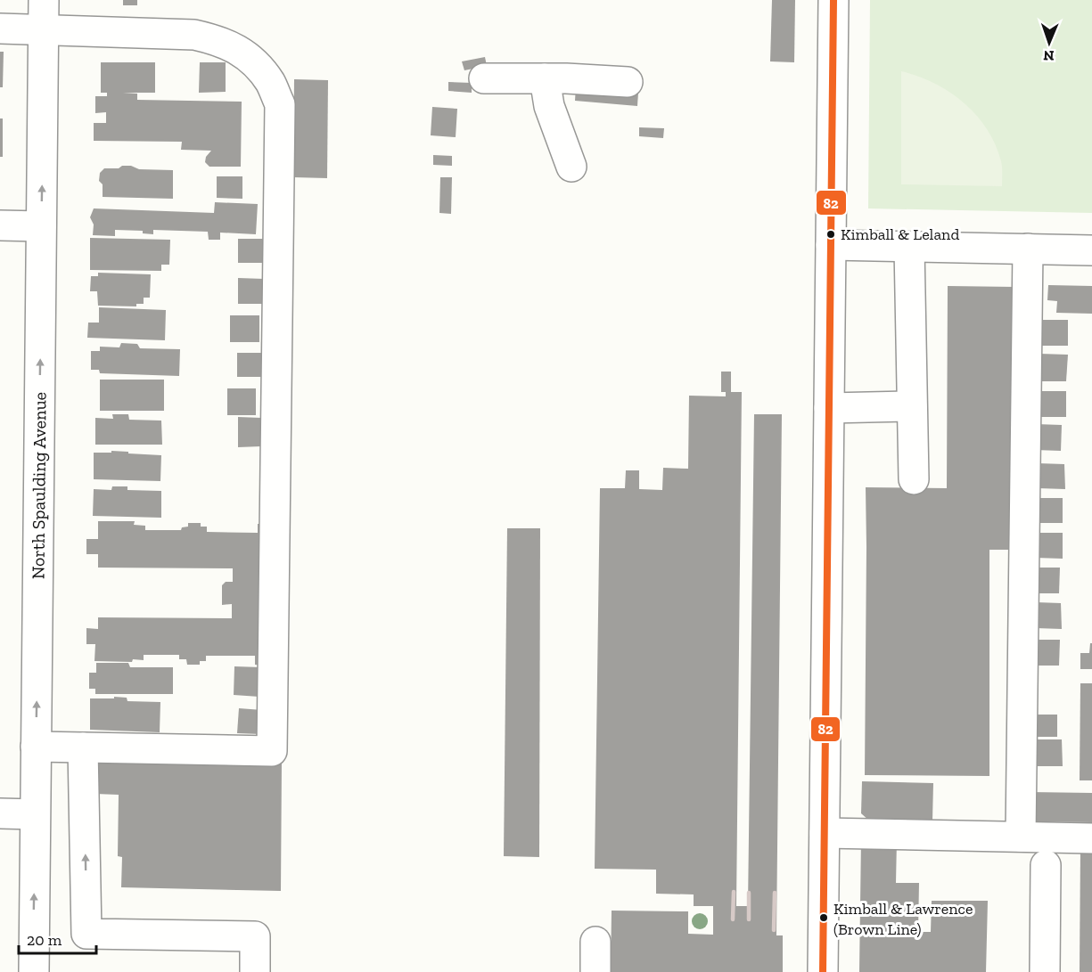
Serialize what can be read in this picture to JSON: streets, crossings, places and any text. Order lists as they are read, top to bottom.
{
  "streets": {
    "street": ["North Spaulding Avenue"]
  },
  "one_way": ["North Spaulding Avenue"],
  "places": ["Kimball & Leland", "Kimball & Lawrence (Brown Line)"],
  "lines": ["transit line 82"],
  "scale_bar": "20 m",
  "north": "bottom"
}
